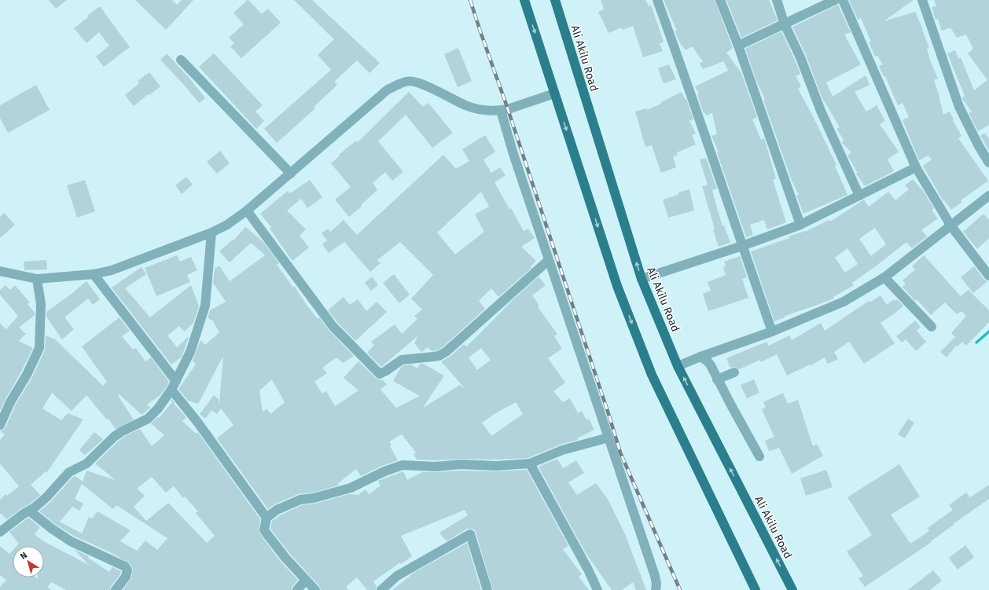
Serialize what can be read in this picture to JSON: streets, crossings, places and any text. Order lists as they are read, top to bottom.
{
  "streets": {
    "main road": ["Ali Akilu Road"]
  },
  "north": "top left"
}
